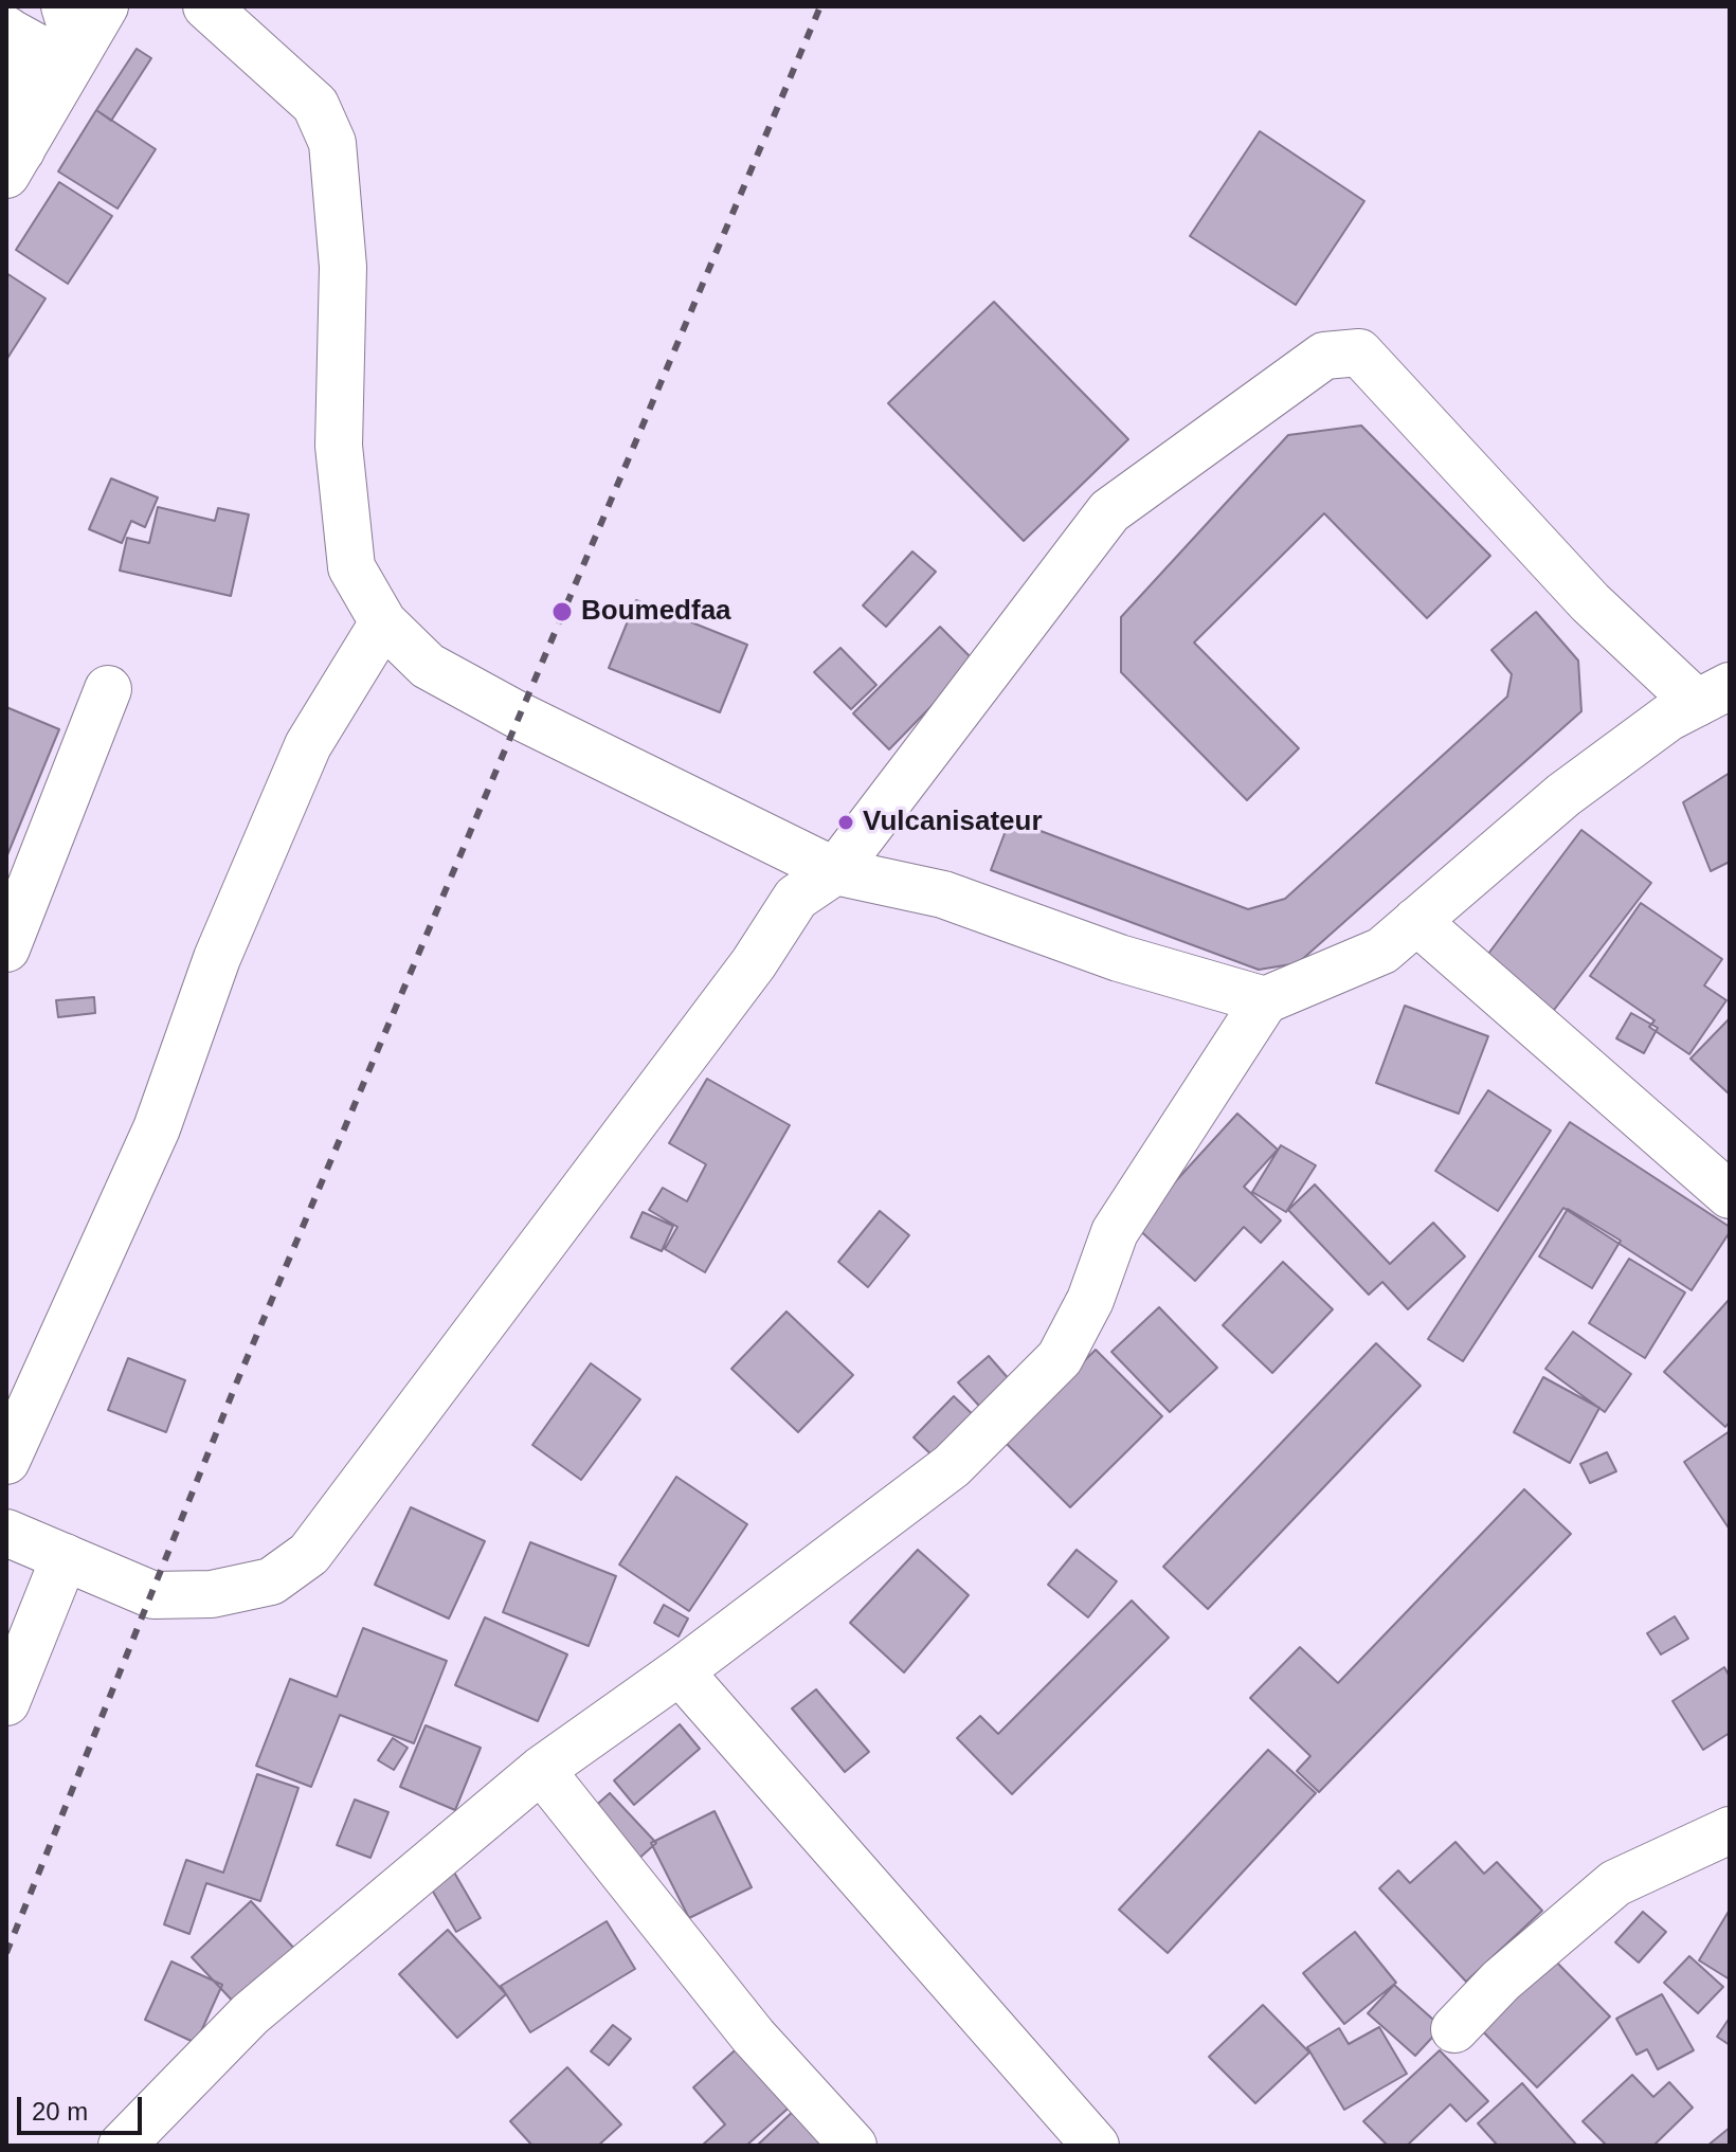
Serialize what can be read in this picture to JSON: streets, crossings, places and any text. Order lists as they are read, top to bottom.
{
  "places": ["Boumedfaa", "Vulcanisateur"],
  "scale_bar": "20 m"
}
